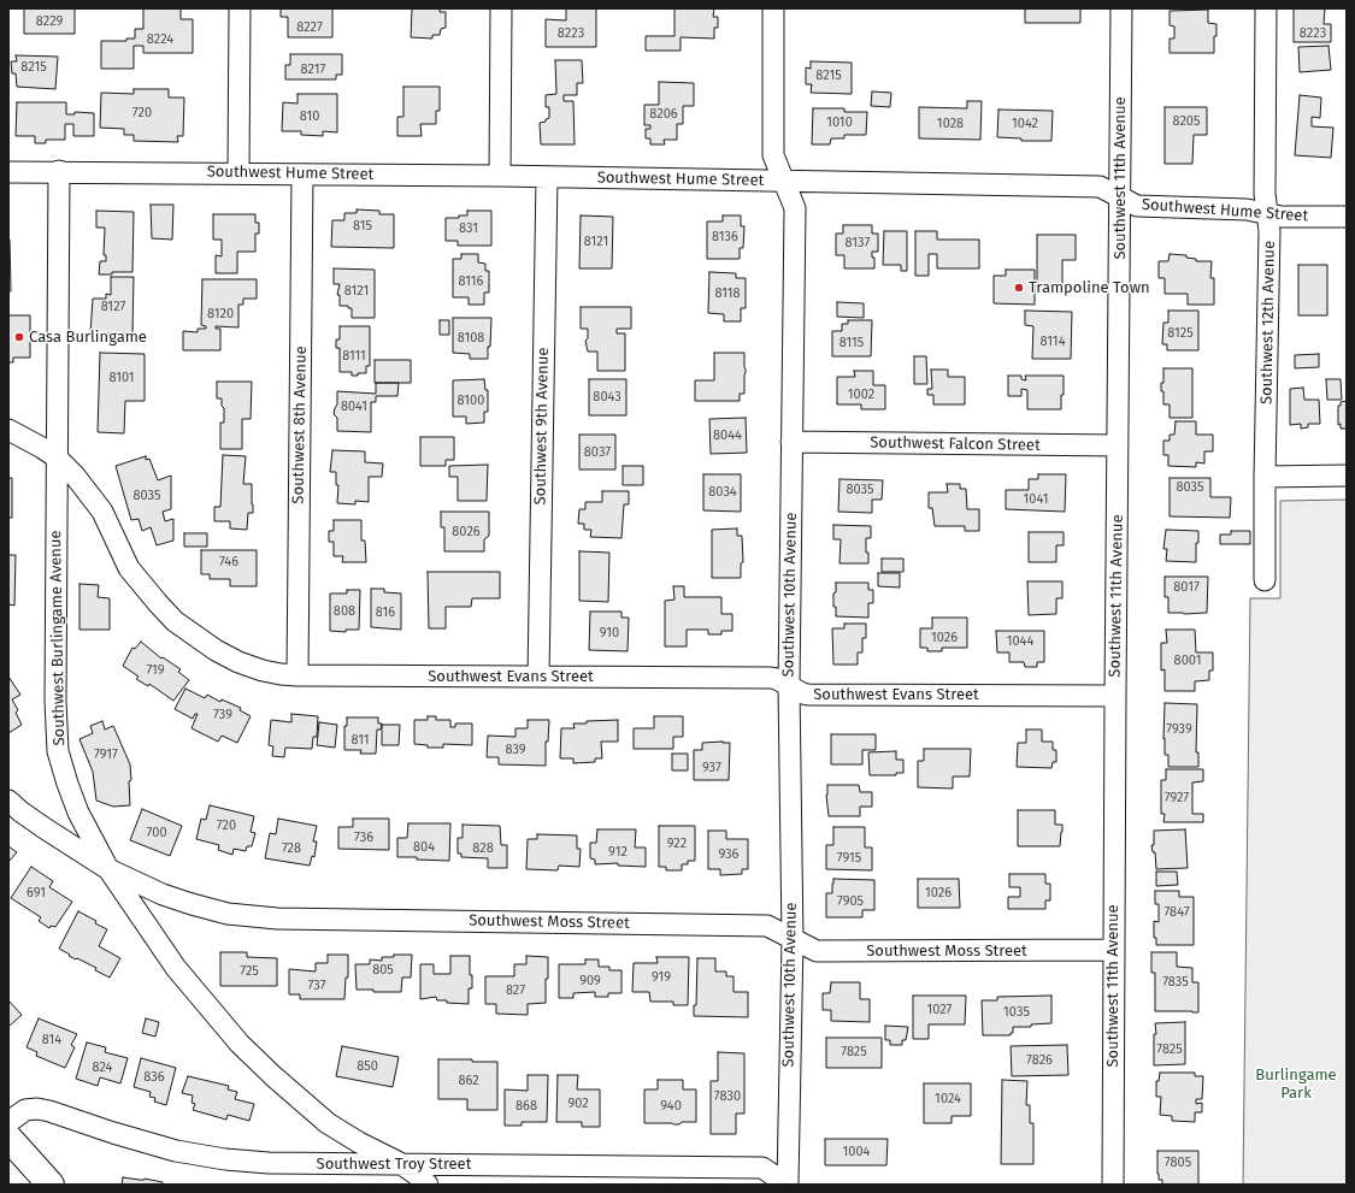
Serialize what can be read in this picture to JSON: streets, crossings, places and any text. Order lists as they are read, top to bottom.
{
  "streets": {
    "street": [
      "Southwest Hume Street",
      "Southwest 11th Avenue",
      "Southwest 12th Avenue",
      "Southwest 8th Avenue",
      "Southwest 9th Avenue",
      "Southwest Falcon Street",
      "Southwest 10th Avenue",
      "Southwest Burlingame Avenue",
      "Southwest Evans Street",
      "Southwest Moss Street",
      "Southwest Troy Street"
    ]
  },
  "crossings": [
    ["Southwest Hume Street", "Southwest 11th Avenue"],
    ["Southwest Hume Street", "Southwest 12th Avenue"],
    ["Southwest Hume Street", "Southwest 8th Avenue"],
    ["Southwest Hume Street", "Southwest 9th Avenue"],
    ["Southwest Hume Street", "Southwest 10th Avenue"],
    ["Southwest Hume Street", "Southwest Burlingame Avenue"],
    ["Southwest 11th Avenue", "Southwest Falcon Street"],
    ["Southwest 11th Avenue", "Southwest Evans Street"],
    ["Southwest 11th Avenue", "Southwest Moss Street"],
    ["Southwest 8th Avenue", "Southwest Evans Street"],
    ["Southwest 9th Avenue", "Southwest Evans Street"],
    ["Southwest Falcon Street", "Southwest 10th Avenue"],
    ["Southwest 10th Avenue", "Southwest Evans Street"],
    ["Southwest 10th Avenue", "Southwest Moss Street"],
    ["Southwest 10th Avenue", "Southwest Troy Street"],
    ["Southwest Burlingame Avenue", "Southwest Evans Street"],
    ["Southwest Burlingame Avenue", "Southwest Moss Street"],
    ["Southwest Burlingame Avenue", "Southwest Troy Street"]
  ],
  "parks": ["Burlingame Park"],
  "places": ["Trampoline Town", "Casa Burlingame"],
  "house_numbers": [
    "8229",
    "8227",
    "8223",
    "8223",
    "8224",
    "8215",
    "8217",
    "8215",
    "720",
    "8206",
    "810",
    "8205",
    "1010",
    "1028",
    "1042",
    "815",
    "831",
    "8136",
    "8121",
    "8137",
    "8116",
    "8121",
    "8118",
    "8127",
    "8120",
    "8125",
    "8108",
    "8114",
    "8115",
    "8111",
    "8101",
    "1002",
    "8043",
    "8100",
    "8041",
    "8044",
    "8037",
    "8035",
    "8035",
    "8034",
    "8035",
    "1041",
    "8026",
    "746",
    "8017",
    "808",
    "816",
    "910",
    "1026",
    "1044",
    "8001",
    "719",
    "739",
    "7939",
    "811",
    "839",
    "7917",
    "937",
    "7927",
    "720",
    "700",
    "736",
    "922",
    "804",
    "728",
    "828",
    "912",
    "936",
    "7915",
    "691",
    "1026",
    "7905",
    "7847",
    "805",
    "725",
    "919",
    "909",
    "7835",
    "737",
    "827",
    "1027",
    "1035",
    "814",
    "7825",
    "7825",
    "7826",
    "850",
    "824",
    "836",
    "862",
    "7830",
    "1024",
    "902",
    "868",
    "940",
    "1004",
    "7805"
  ]
}
